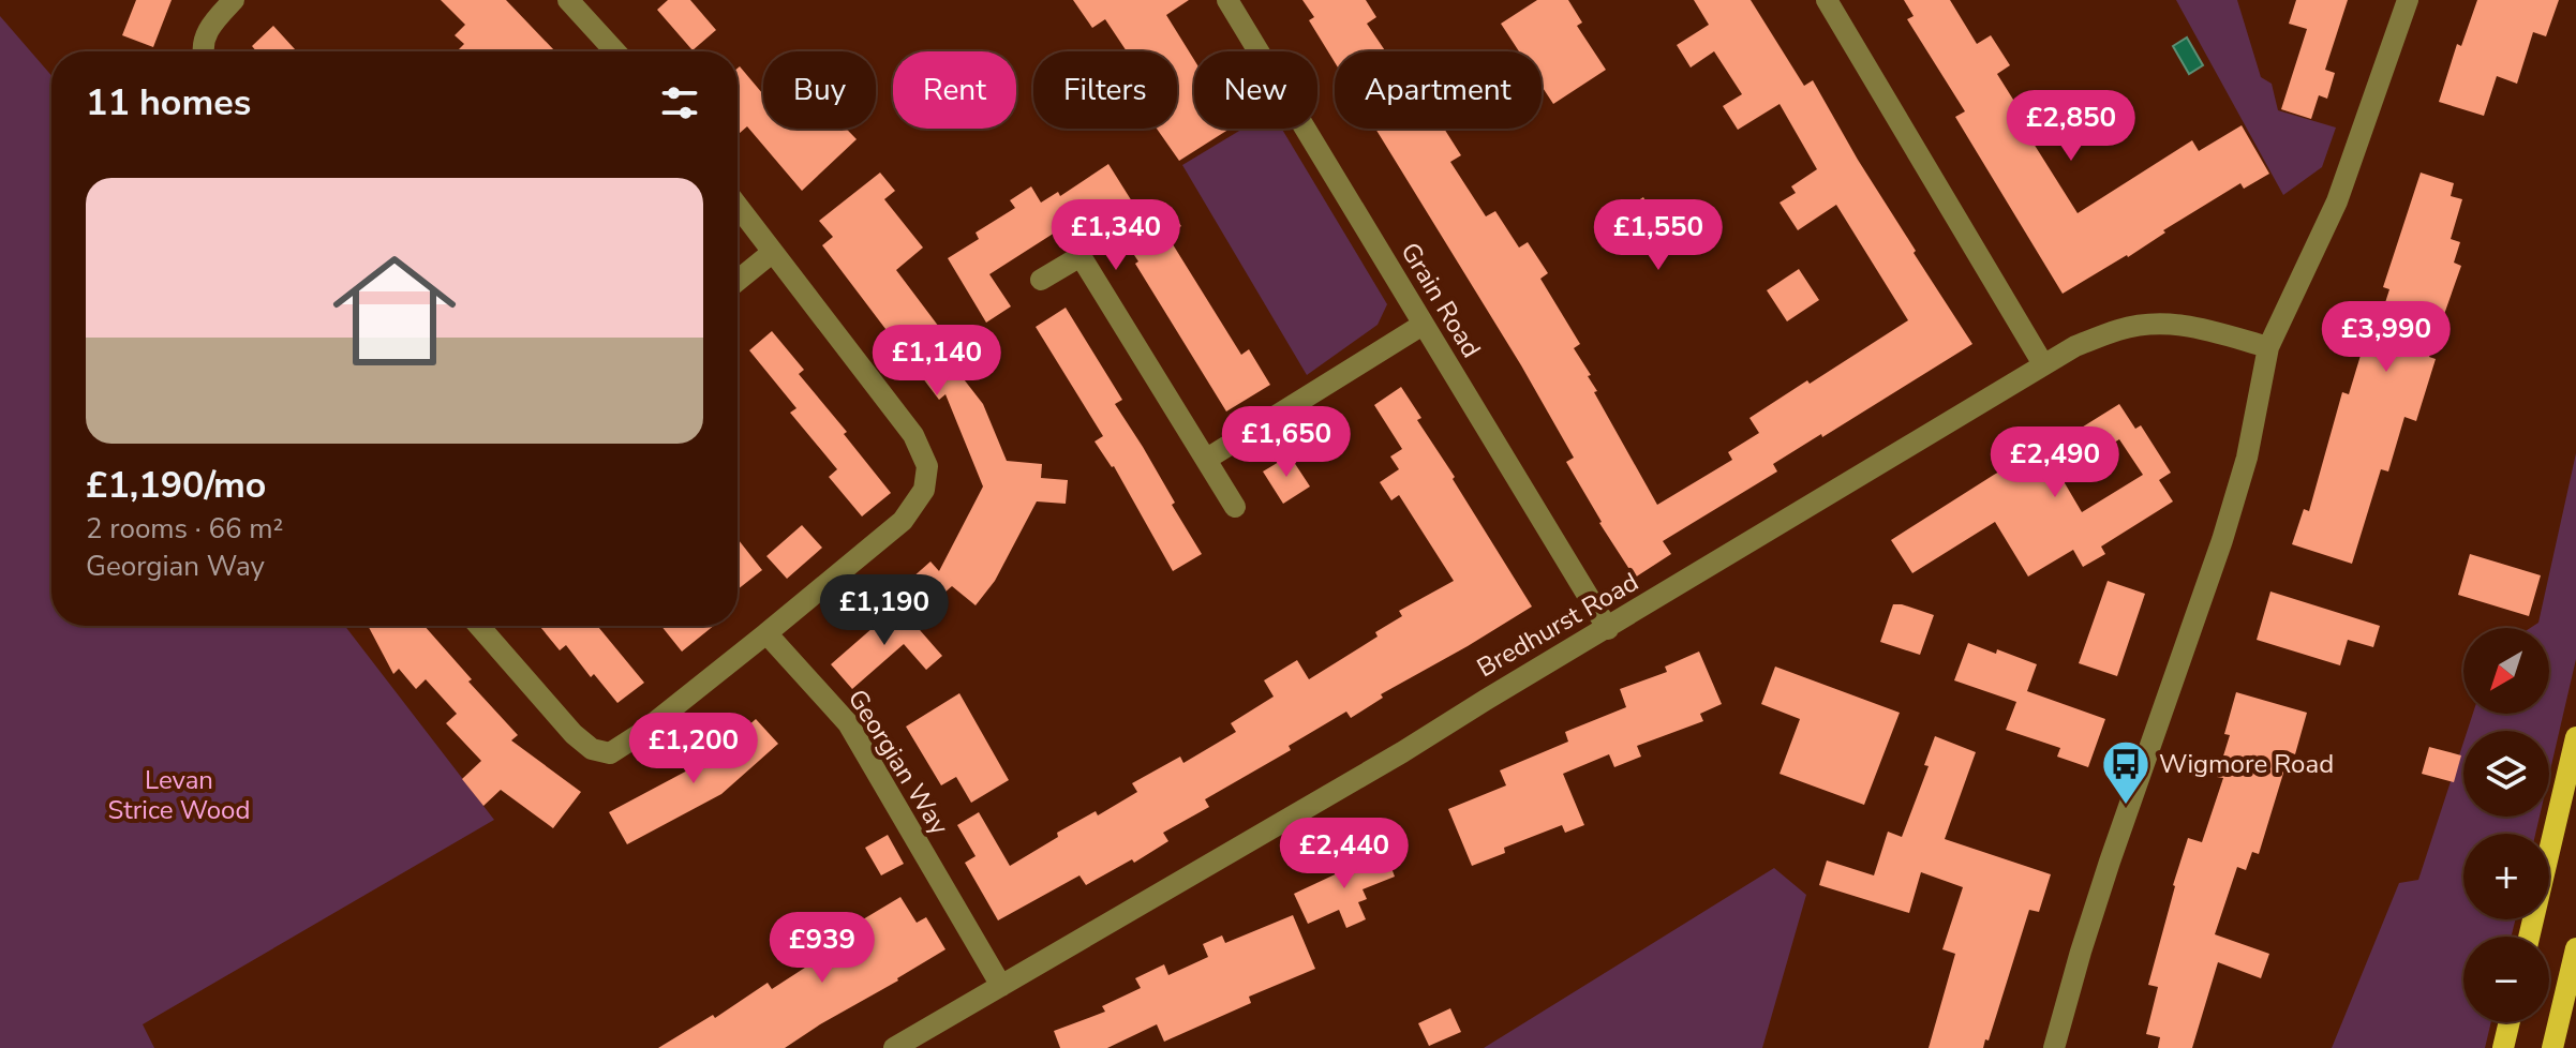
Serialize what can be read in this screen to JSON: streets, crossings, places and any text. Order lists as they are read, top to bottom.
{
  "streets": {
    "street": ["Grain Road", "Bredhurst Road", "Georgian Way"]
  },
  "crossings": [
    ["Grain Road", "Bredhurst Road"],
    ["Bredhurst Road", "Georgian Way"]
  ],
  "parks": ["Levan Strice Wood"],
  "places": {
    "bus stop": ["Wigmore Road"]
  },
  "north": "bottom left",
  "page": {
    "chip": [
      "Buy",
      "Rent",
      "Filters",
      "New",
      "Apartment"
    ],
    "heading": "11 homes",
    "price": [
      "£2,850",
      "£1,340",
      "£1,550",
      "£3,990",
      "£1,140",
      "£1,650",
      "£2,490",
      "£1,190",
      "£1,200",
      "£2,440",
      "£939"
    ],
    "list": [
      {
        "name": "£1,190/mo",
        "note": "2 rooms · 66 m² · Georgian Way"
      }
    ],
    "map_buttons": ["+", "−"]
  }
}
